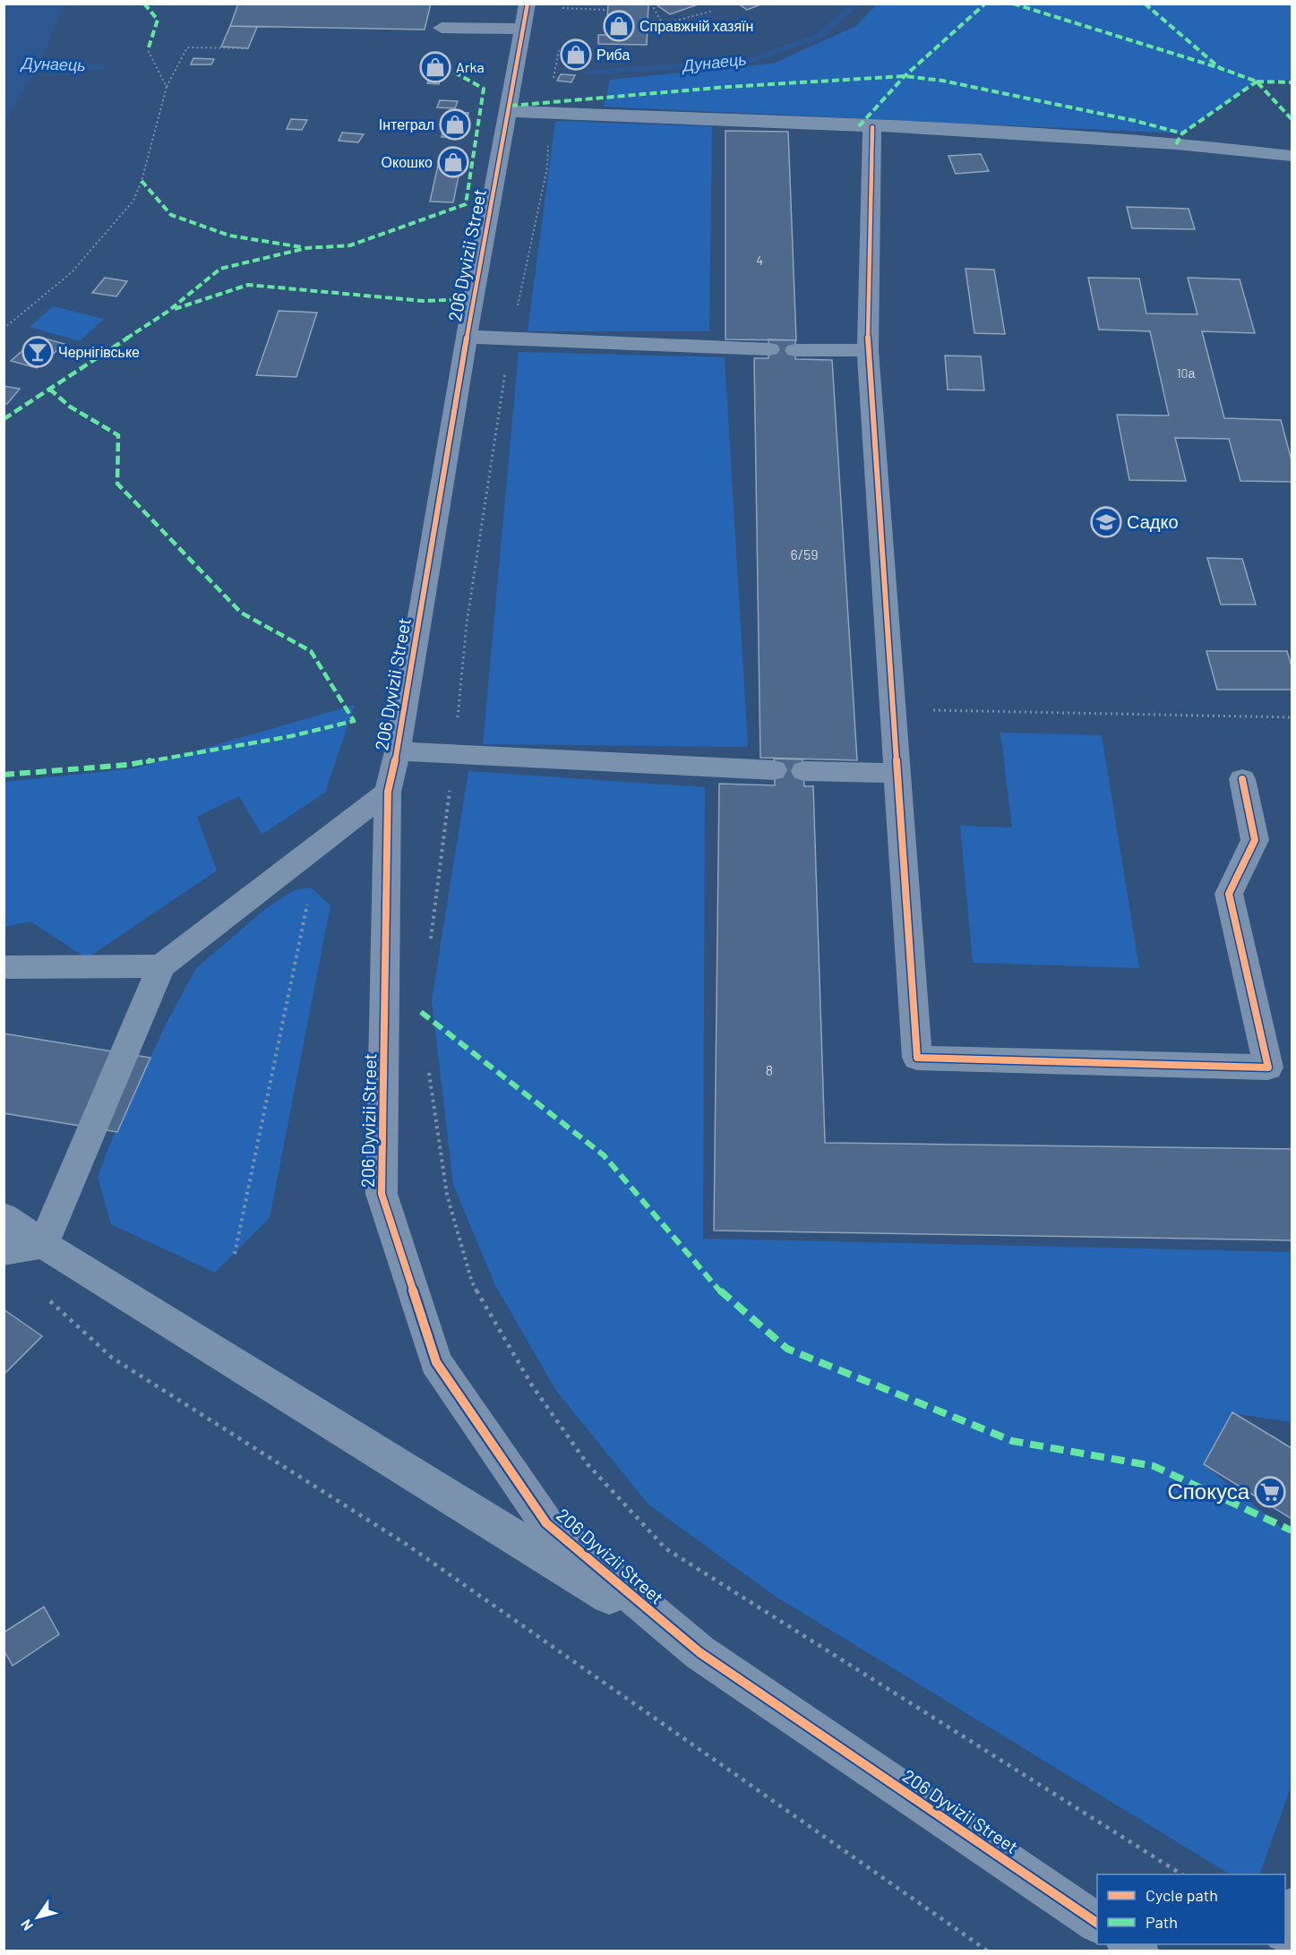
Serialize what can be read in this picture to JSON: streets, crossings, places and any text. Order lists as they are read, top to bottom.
{
  "streets": {
    "street": ["206 Dyvizii Street"]
  },
  "water": ["Дунаець"],
  "places": {
    "shop": [
      "Справжній хазяїн",
      "Риба",
      "Arka",
      "Інтеграл",
      "Окошко"
    ],
    "bar": ["Чернігівське"],
    "school or university": ["Садко"],
    "supermarket": ["Спокуса"]
  },
  "house_numbers": [
    "4",
    "10а",
    "6/59",
    "8"
  ],
  "legend": ["Cycle path", "Path"],
  "north": "bottom left"
}
